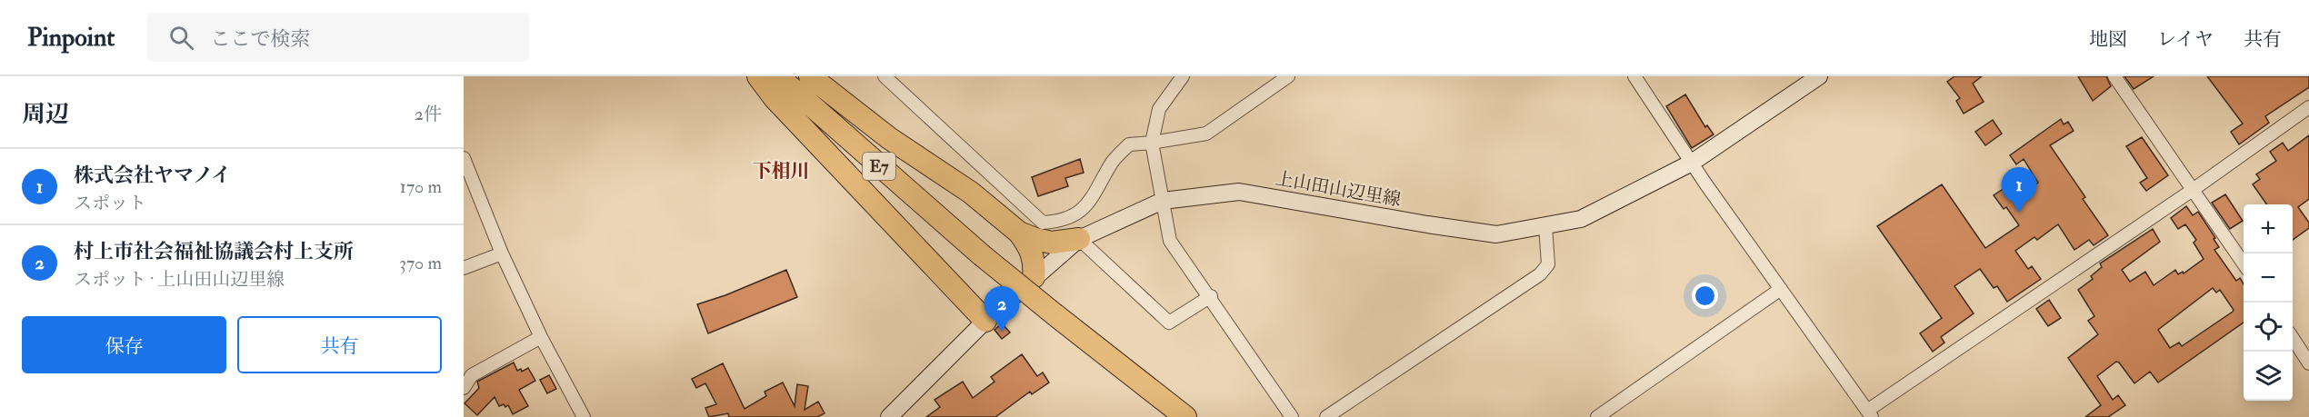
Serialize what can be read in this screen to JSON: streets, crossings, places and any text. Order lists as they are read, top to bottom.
{
  "streets": {
    "highway": ["E7"],
    "main road": ["上山田山辺里線"]
  },
  "districts": ["下相川"],
  "page": {
    "header": "Pinpoint",
    "search": "ここで検索",
    "nav": ["地図", "レイヤ", "共有"],
    "heading": ["周辺", "2件"],
    "list": [
      {
        "mark": "1",
        "name": "株式会社ヤマノイ",
        "note": "スポット",
        "value": "170 m"
      },
      {
        "mark": "2",
        "name": "村上市社会福祉協議会村上支所",
        "note": "スポット · 上山田山辺里線",
        "value": "370 m"
      }
    ],
    "pins": ["1", "2"],
    "map_buttons": ["+", "−"],
    "buttons": ["保存", "共有"]
  }
}
